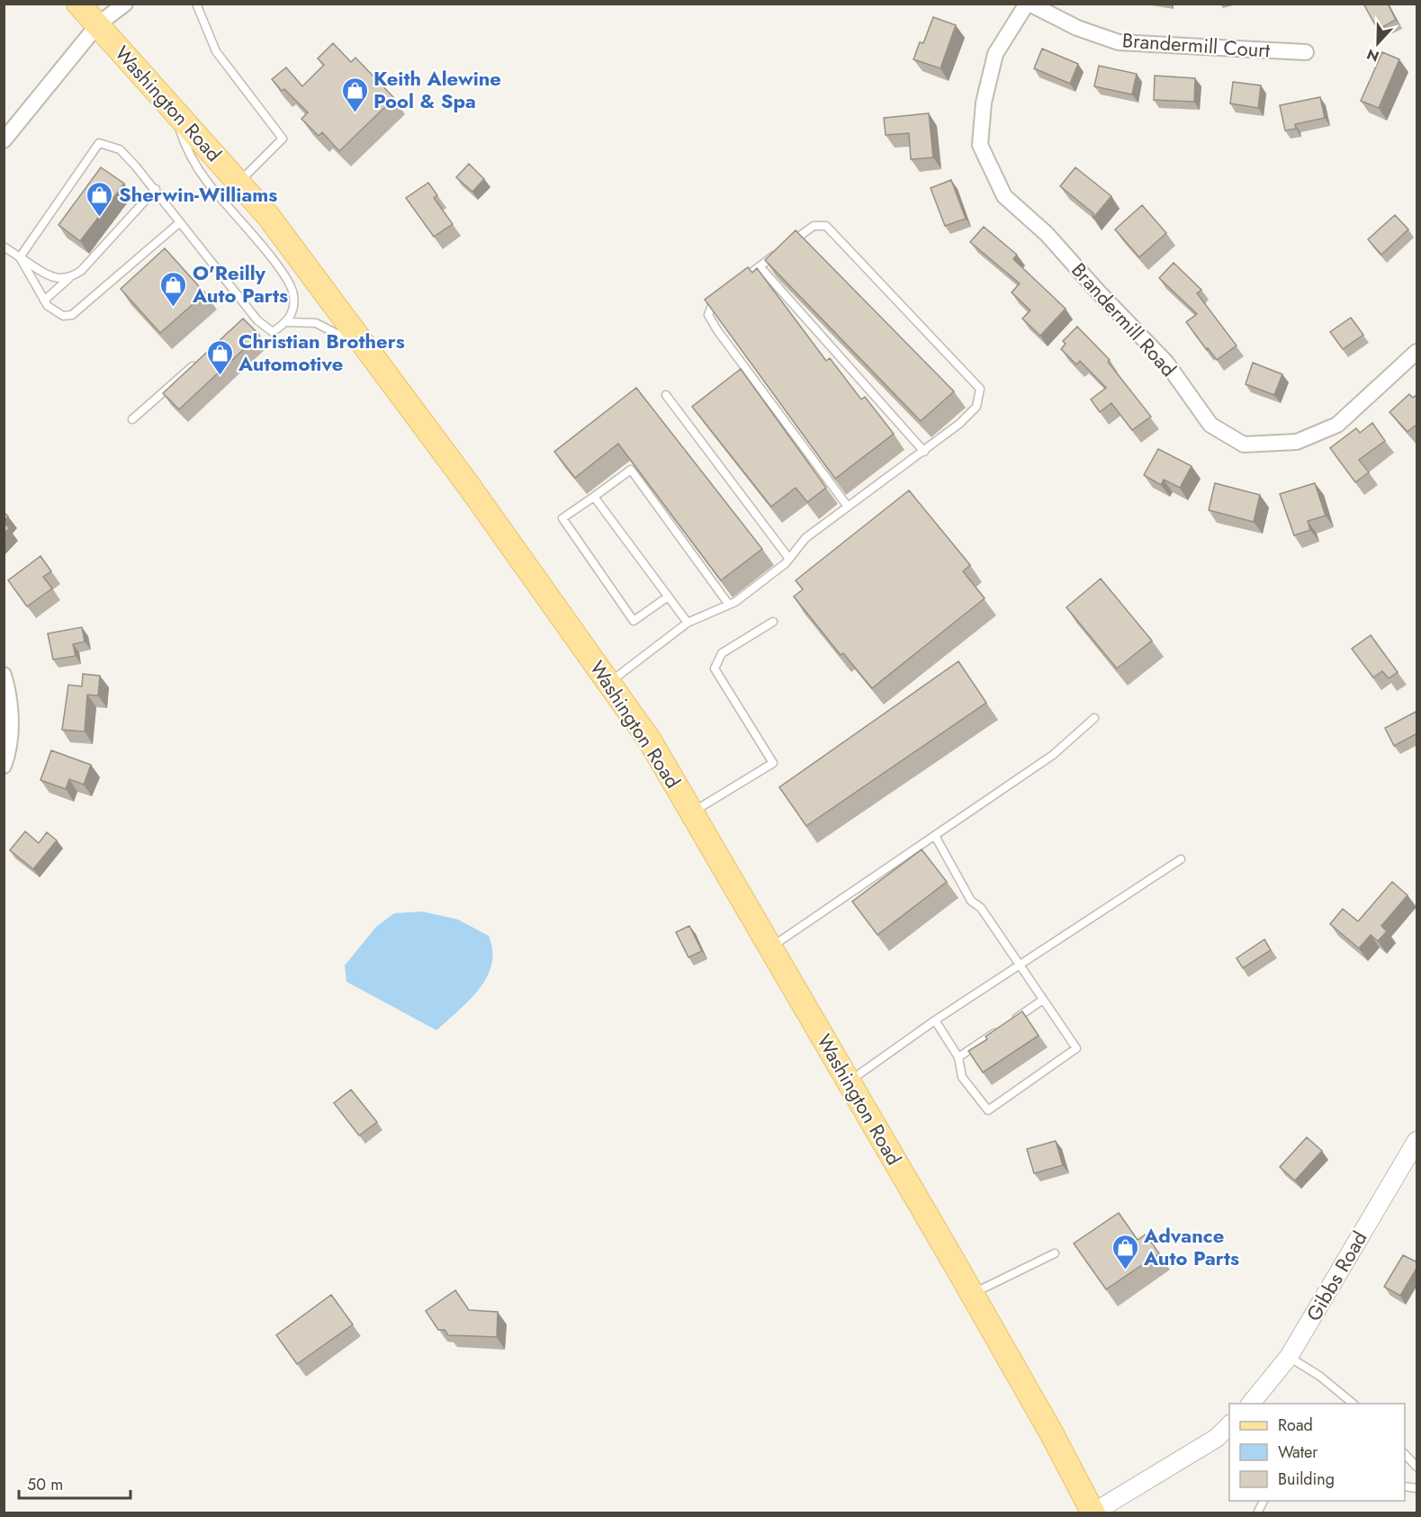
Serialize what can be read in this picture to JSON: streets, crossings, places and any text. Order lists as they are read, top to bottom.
{
  "streets": {
    "main road": ["Washington Road"],
    "street": ["Brandermill Court", "Brandermill Road", "Gibbs Road"]
  },
  "crossings": [
    ["Brandermill Court", "Brandermill Road"]
  ],
  "places": {
    "shop": [
      "Keith Alewine Pool & Spa",
      "Sherwin-Williams",
      "O'Reilly Auto Parts",
      "Christian Brothers Automotive",
      "Advance Auto Parts"
    ]
  },
  "legend": ["Road", "Water", "Building"],
  "scale_bar": "50 m",
  "north": "bottom"
}
